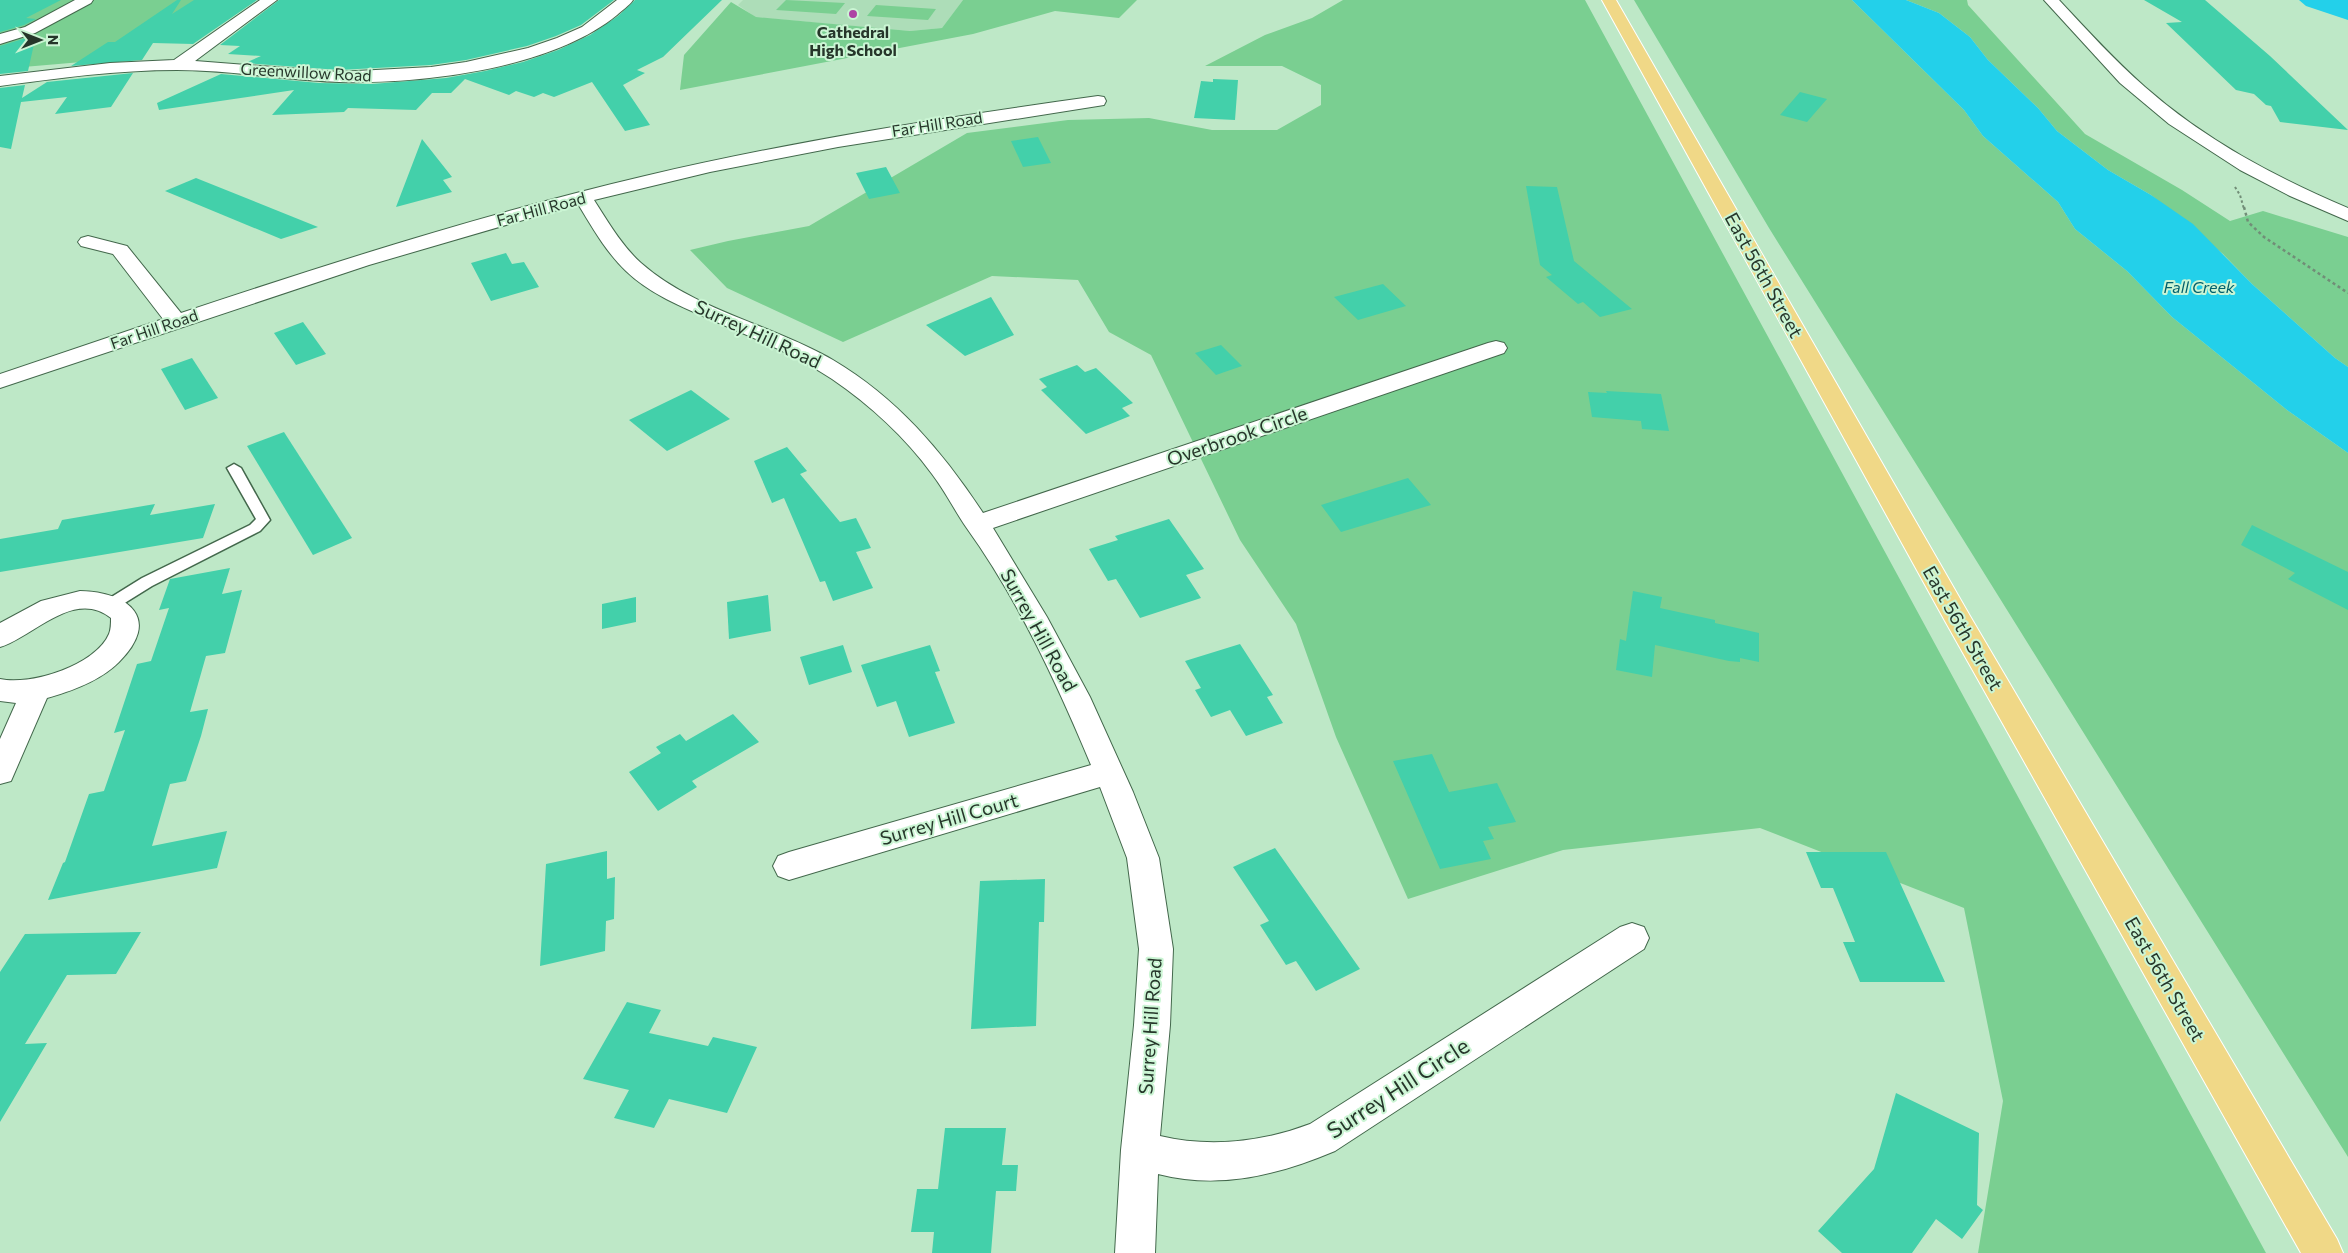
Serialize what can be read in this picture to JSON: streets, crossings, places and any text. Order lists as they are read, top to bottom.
{
  "streets": {
    "main road": ["East 56th Street"],
    "street": [
      "Greenwillow Road",
      "Far Hill Road",
      "Surrey Hill Road",
      "Overbrook Circle",
      "Surrey Hill Court",
      "Surrey Hill Circle"
    ]
  },
  "crossings": [
    ["Far Hill Road", "Surrey Hill Road"],
    ["Surrey Hill Road", "Overbrook Circle"],
    ["Surrey Hill Road", "Surrey Hill Court"],
    ["Surrey Hill Road", "Surrey Hill Circle"]
  ],
  "water": ["Fall Creek"],
  "places": ["Cathedral High School"],
  "north": "right"
}
